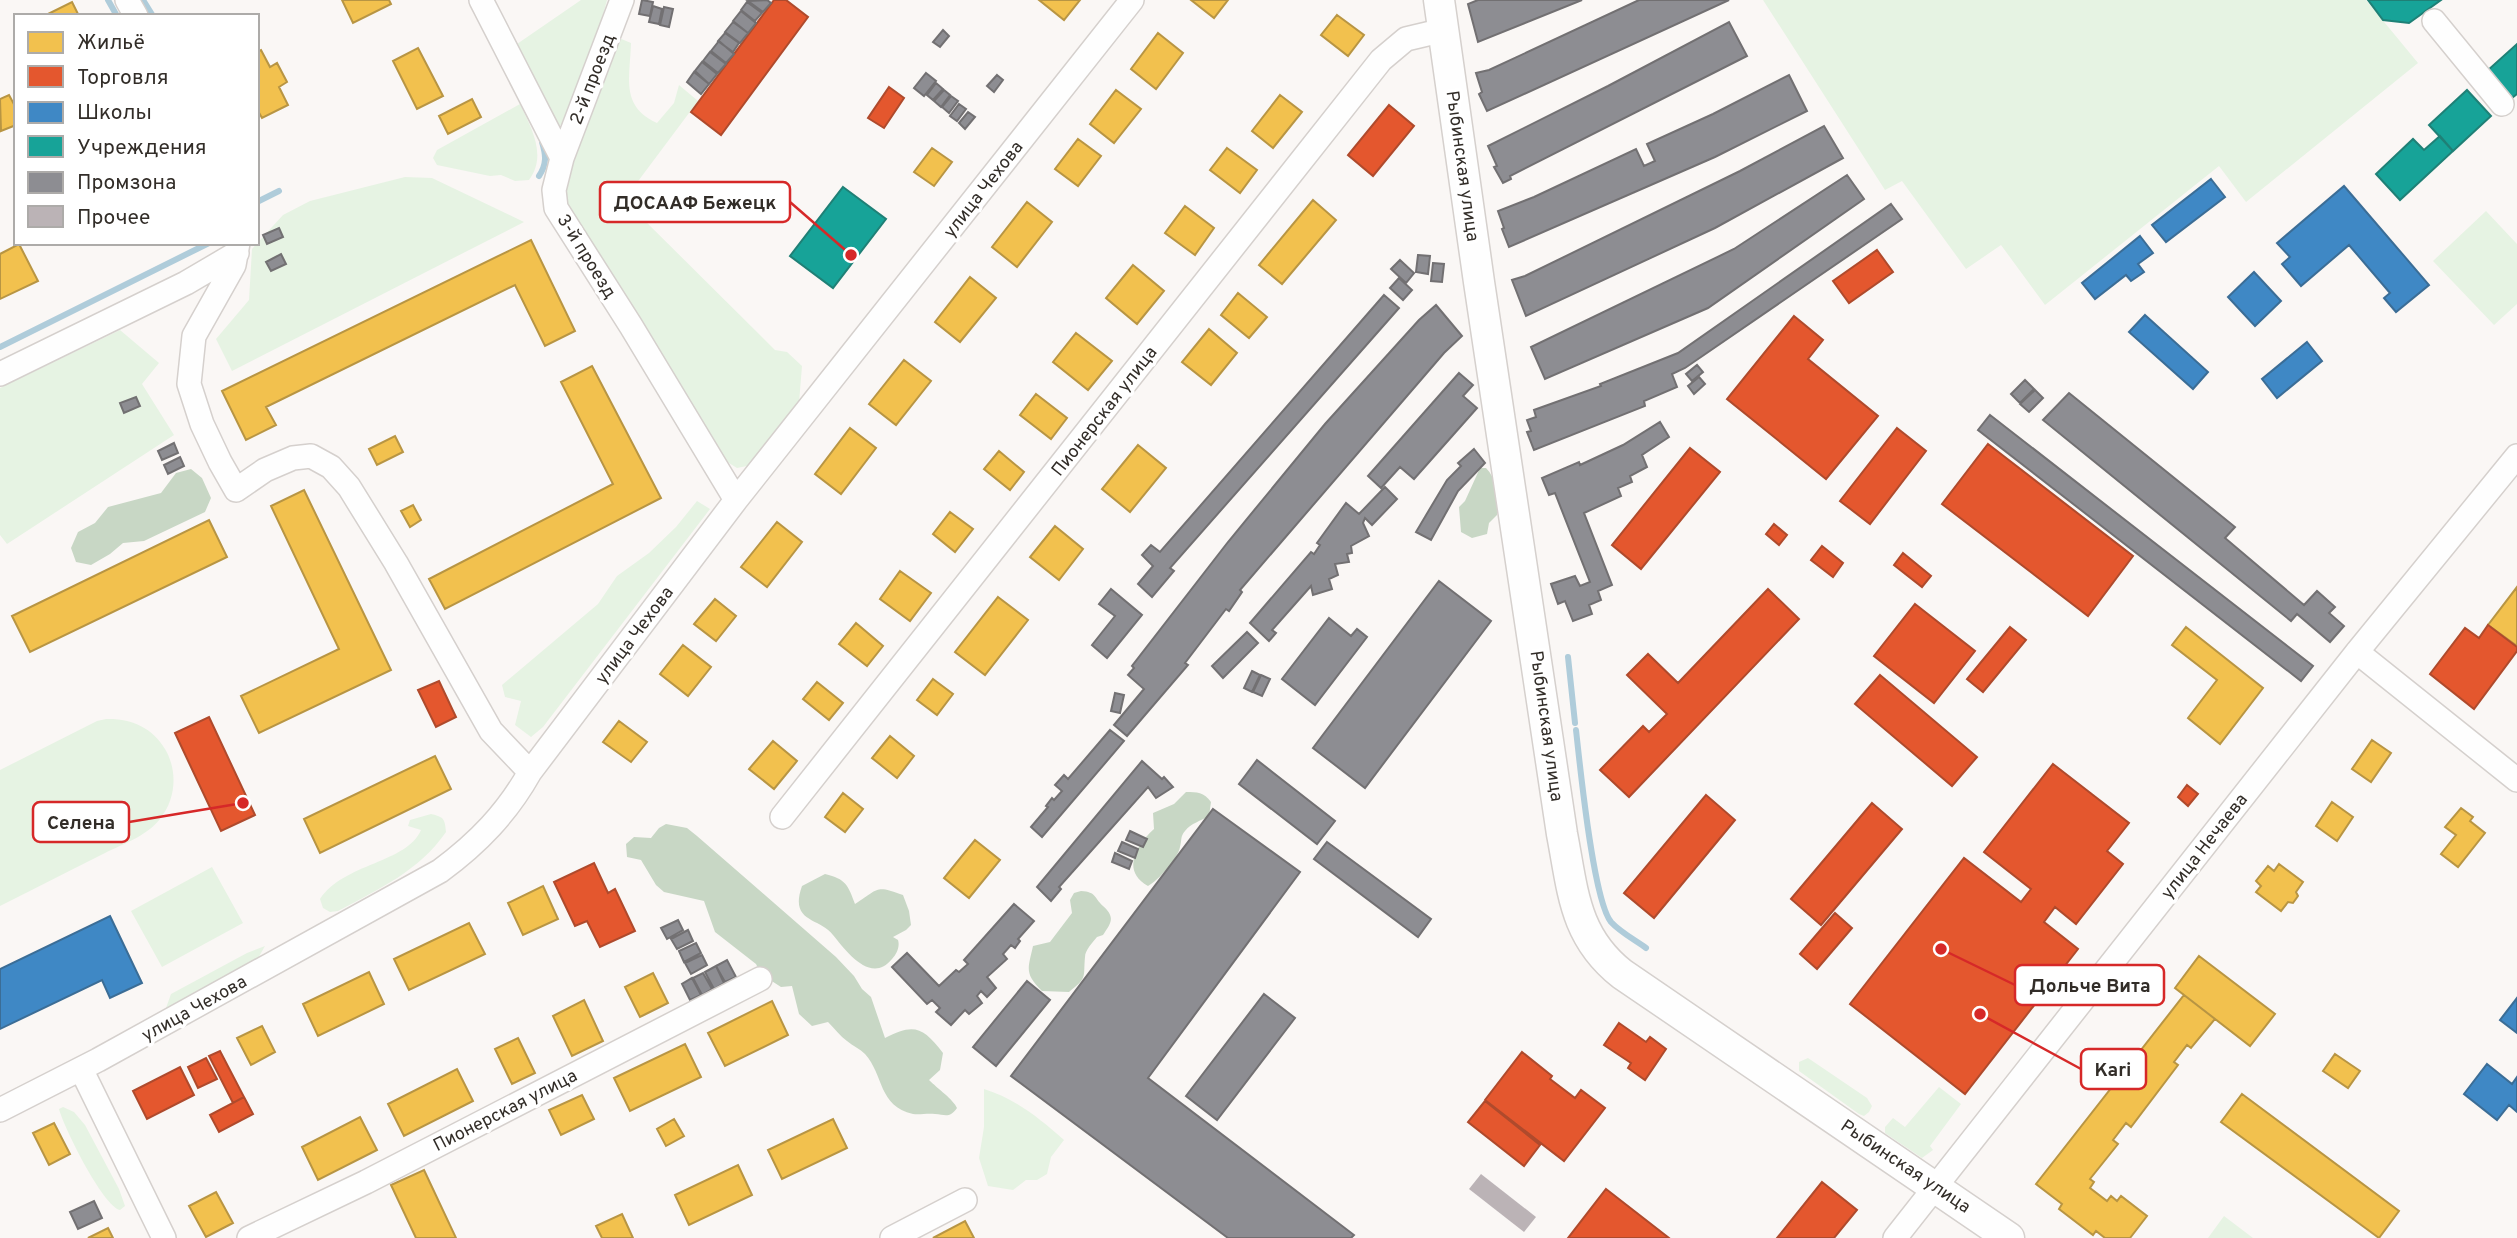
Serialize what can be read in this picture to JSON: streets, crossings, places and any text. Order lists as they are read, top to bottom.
{
  "streets": {
    "main road": ["Рыбинская улица"],
    "street": [
      "2-й проезд",
      "улица Чехова",
      "3-й проезд",
      "Пионерская улица",
      "улица Нечаева"
    ]
  },
  "crossings": [
    ["2-й проезд", "3-й проезд"],
    ["Рыбинская улица", "Пионерская улица"],
    ["Рыбинская улица", "улица Нечаева"],
    ["улица Чехова", "3-й проезд"]
  ],
  "places": [
    "ДОСААФ Бежецк",
    "Селена",
    "Дольче Вита",
    "Kari"
  ],
  "legend": [
    "Жильё",
    "Торговля",
    "Школы",
    "Учреждения",
    "Промзона",
    "Прочее"
  ]
}
